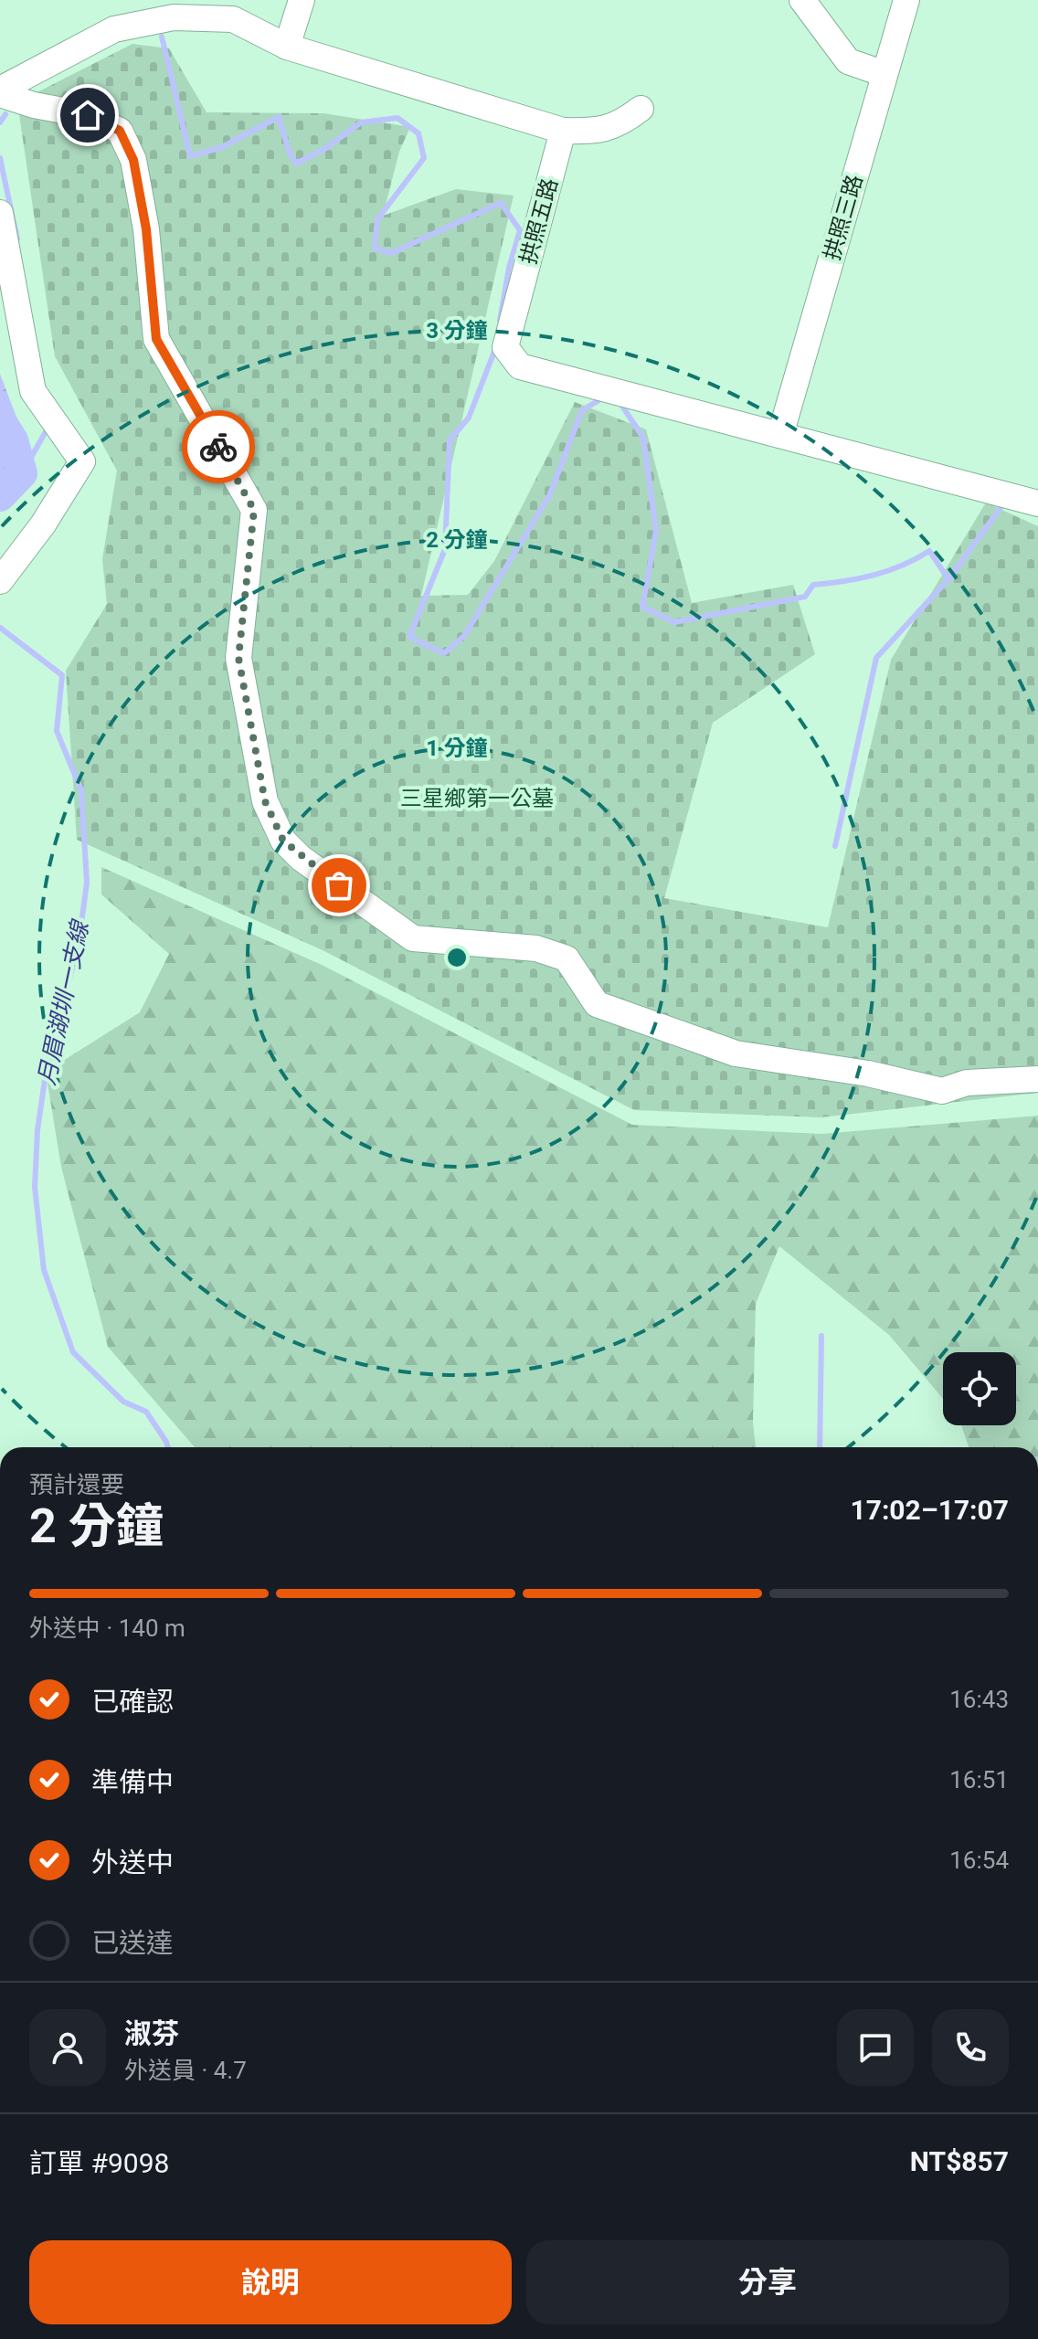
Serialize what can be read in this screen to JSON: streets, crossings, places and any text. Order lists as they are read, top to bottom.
{
  "streets": {
    "lane": ["拱照三路", "拱照五路"]
  },
  "crossings": [
    ["拱照三路", "拱照五路"]
  ],
  "water": ["月眉湖圳一支線"],
  "parks": ["三星鄉第一公墓"],
  "page": {
    "heading": ["2 分鐘", "預計還要", "17:02–17:07"],
    "panel": [
      "淑芬",
      "外送員 · 4.7",
      "訂單 #9098",
      "NT$857"
    ],
    "bar": "外送中 · 140 m",
    "list": [
      ["已確認", "16:43"],
      ["準備中", "16:51"],
      ["外送中", "16:54"],
      "已送達"
    ],
    "buttons": ["說明", "分享"]
  },
  "rings": ["3 分鐘", "2 分鐘", "1 分鐘"]
}
